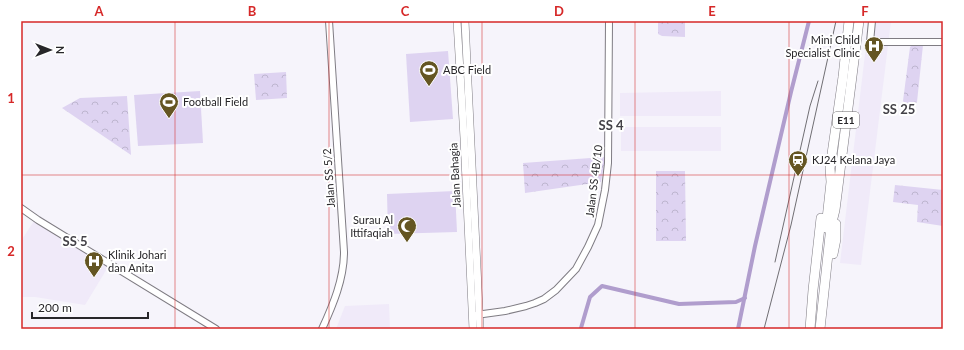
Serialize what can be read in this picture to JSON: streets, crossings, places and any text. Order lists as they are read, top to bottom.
{
  "streets": {
    "highway": ["E11"],
    "main road": ["Jalan Bahagia"],
    "street": ["Jalan SS 5/2", "Jalan SS 4B/10"]
  },
  "crossings": [
    ["Jalan Bahagia", "Jalan SS 4B/10"]
  ],
  "districts": ["SS 25", "SS 4", "SS 5"],
  "places": {
    "hospital": ["Mini Child Specialist Clinic", "Klinik Johari dan Anita"],
    "sports": ["ABC Field", "Football Field"],
    "station": ["KJ24 Kelana Jaya"],
    "mosque": ["Surau Al Ittifaqiah"]
  },
  "scale_bar": "200 m",
  "north": "right",
  "grid": {
    "columns": [
      "A",
      "B",
      "C",
      "D",
      "E",
      "F"
    ],
    "rows": ["1", "2"]
  }
}
